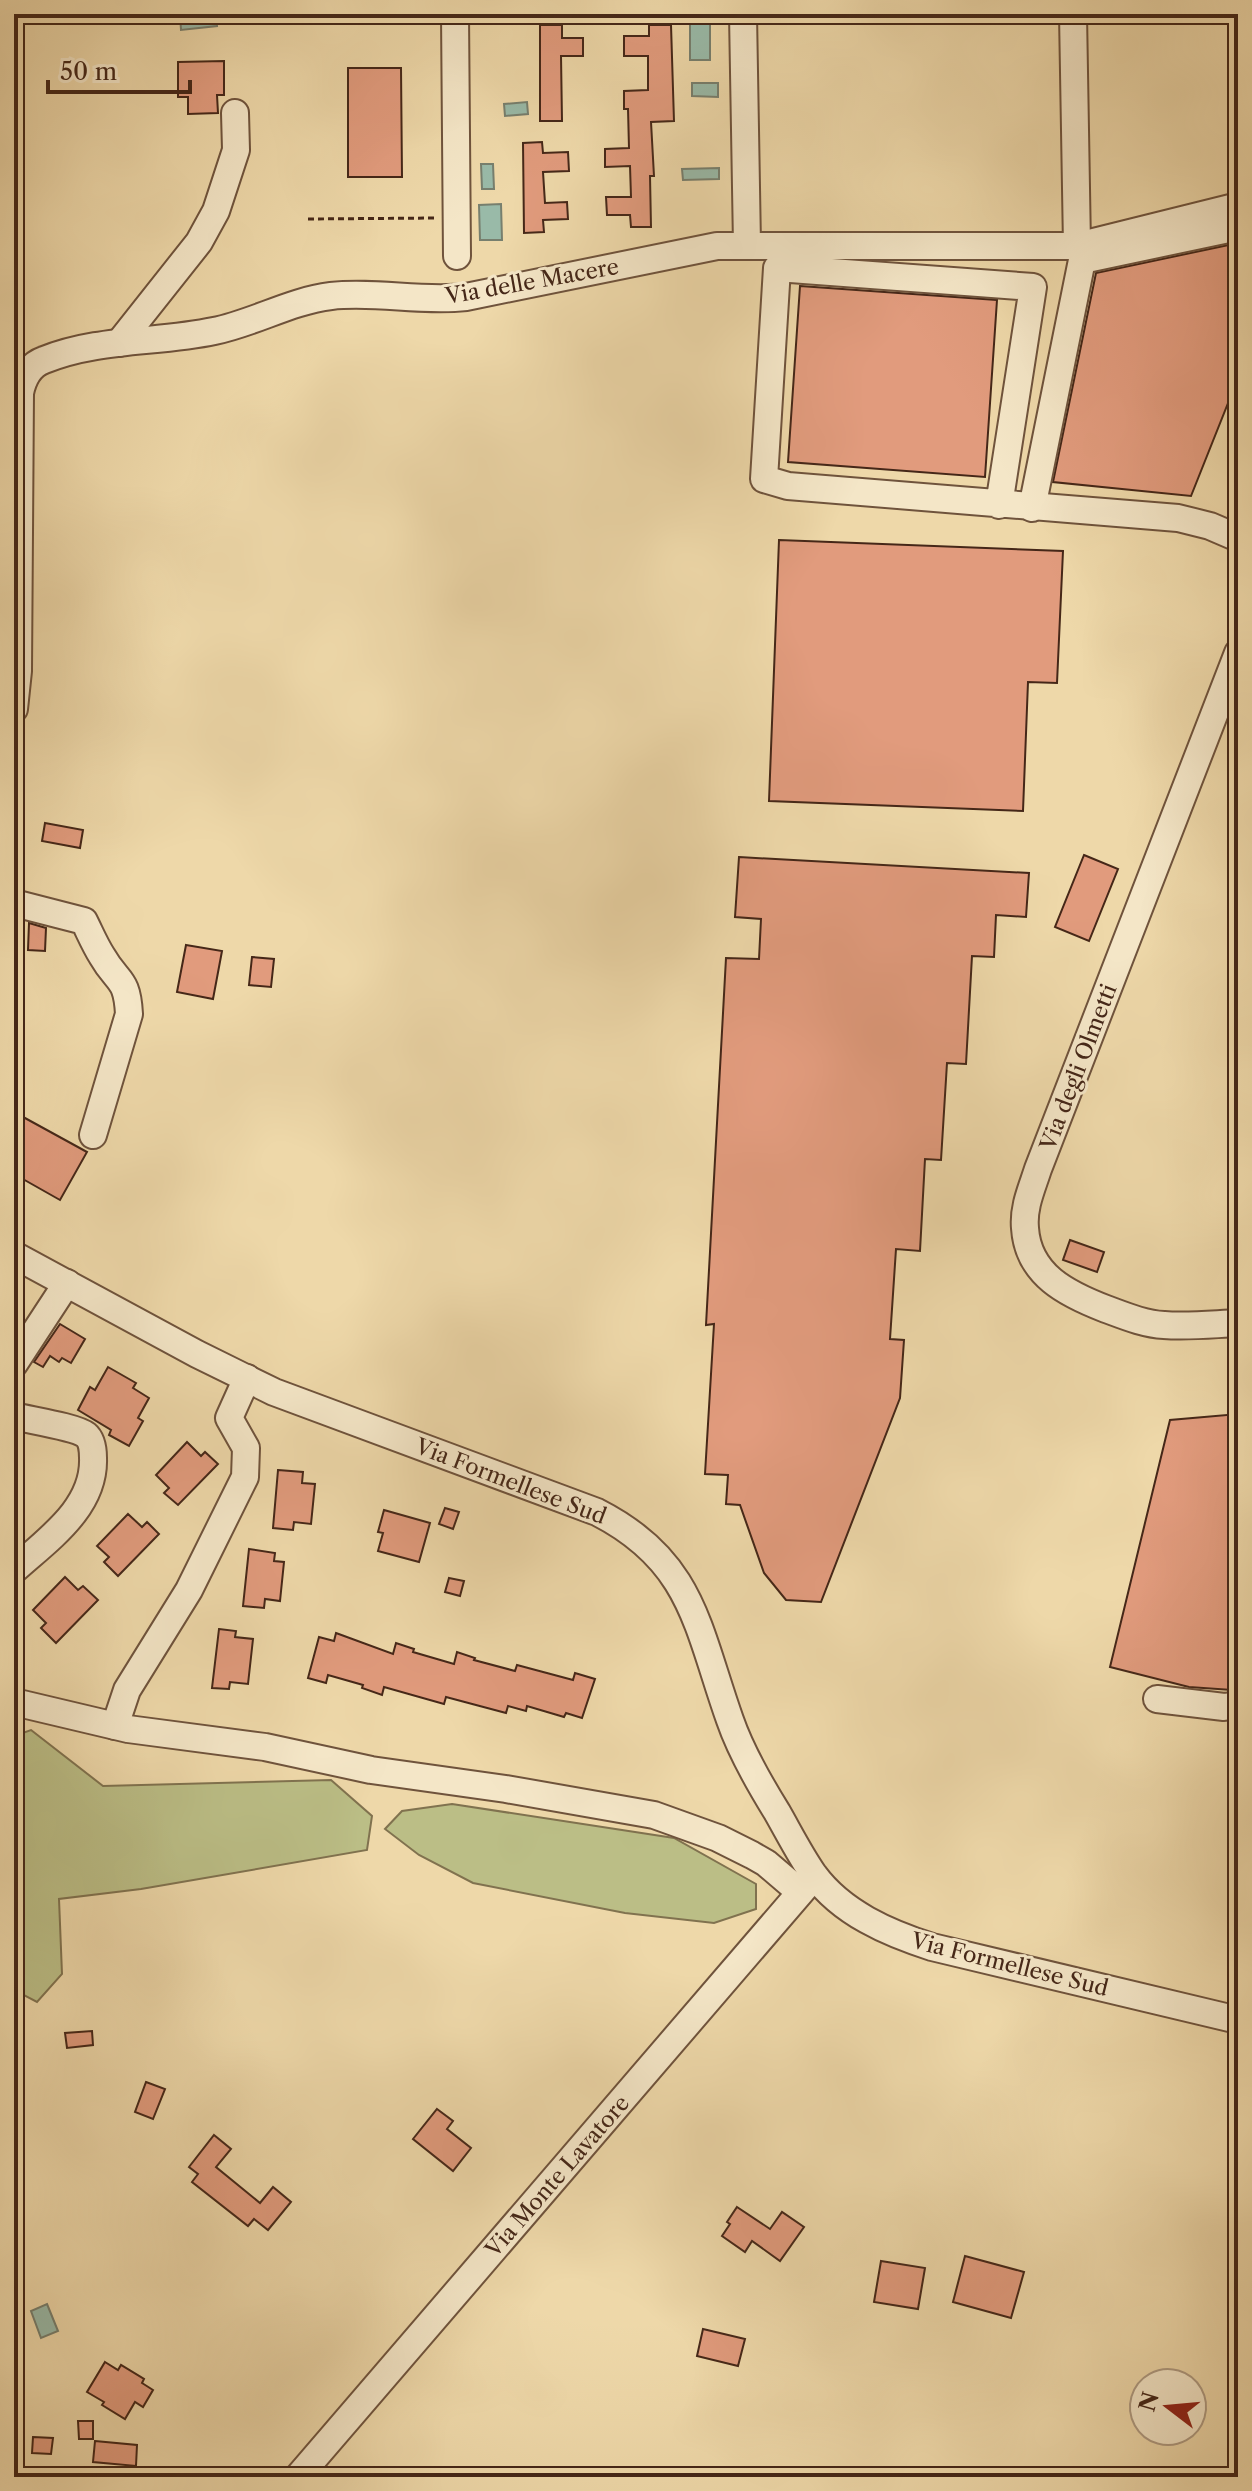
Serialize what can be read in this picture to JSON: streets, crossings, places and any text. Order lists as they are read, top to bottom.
{
  "streets": {
    "street": [
      "Via delle Macere",
      "Via degli Olmetti",
      "Via Formellese Sud",
      "Via Monte Lavatore"
    ]
  },
  "crossings": [
    ["Via Formellese Sud", "Via Monte Lavatore"]
  ],
  "scale_bar": "50 m",
  "north": "left"
}
